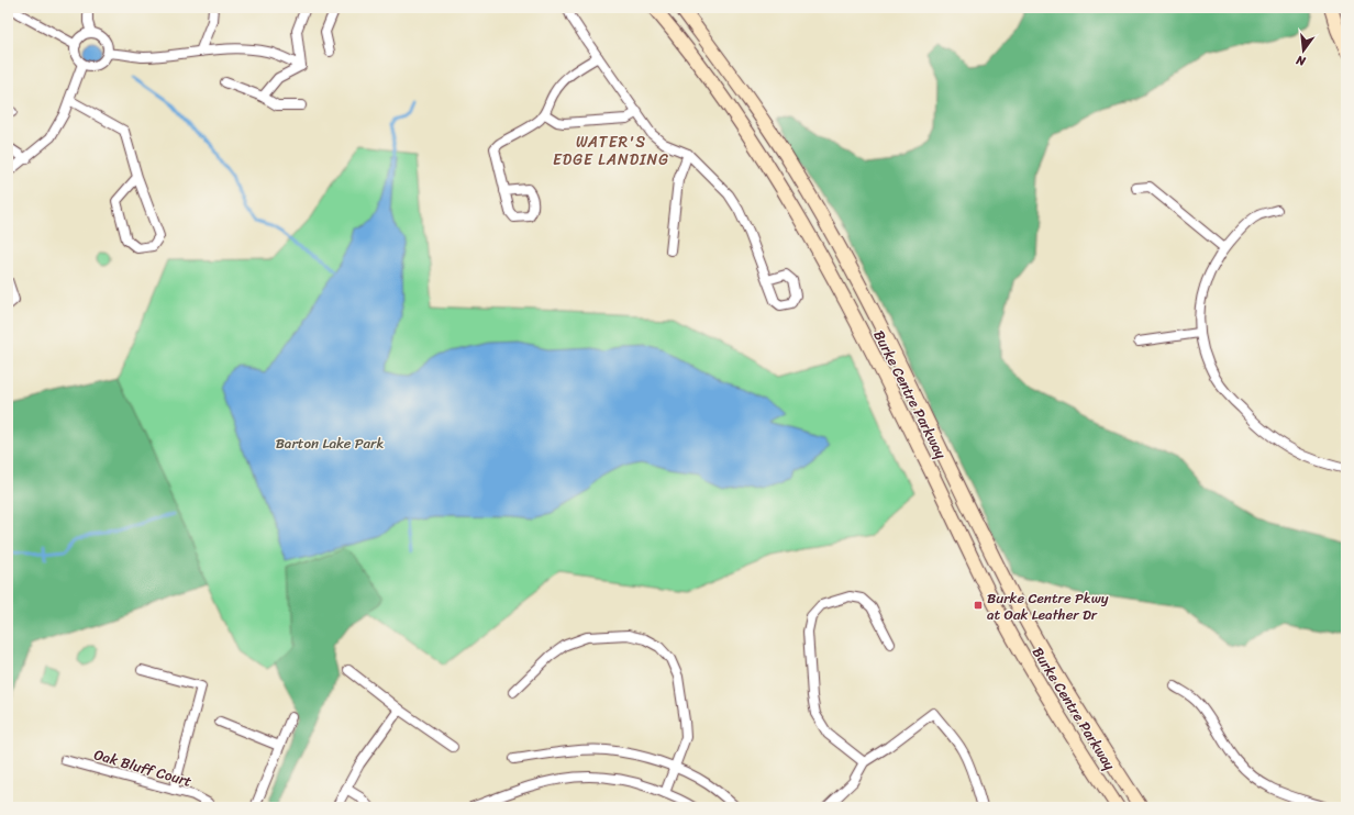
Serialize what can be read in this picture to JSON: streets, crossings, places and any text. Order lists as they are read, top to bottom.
{
  "streets": {
    "main road": ["Burke Centre Parkway"],
    "street": ["Oak Bluff Court"]
  },
  "districts": ["WATER'S EDGE LANDING"],
  "parks": ["Barton Lake Park"],
  "places": {
    "transit": ["Burke Centre Pkwy at Oak Leather Dr"]
  },
  "north": "bottom"
}
